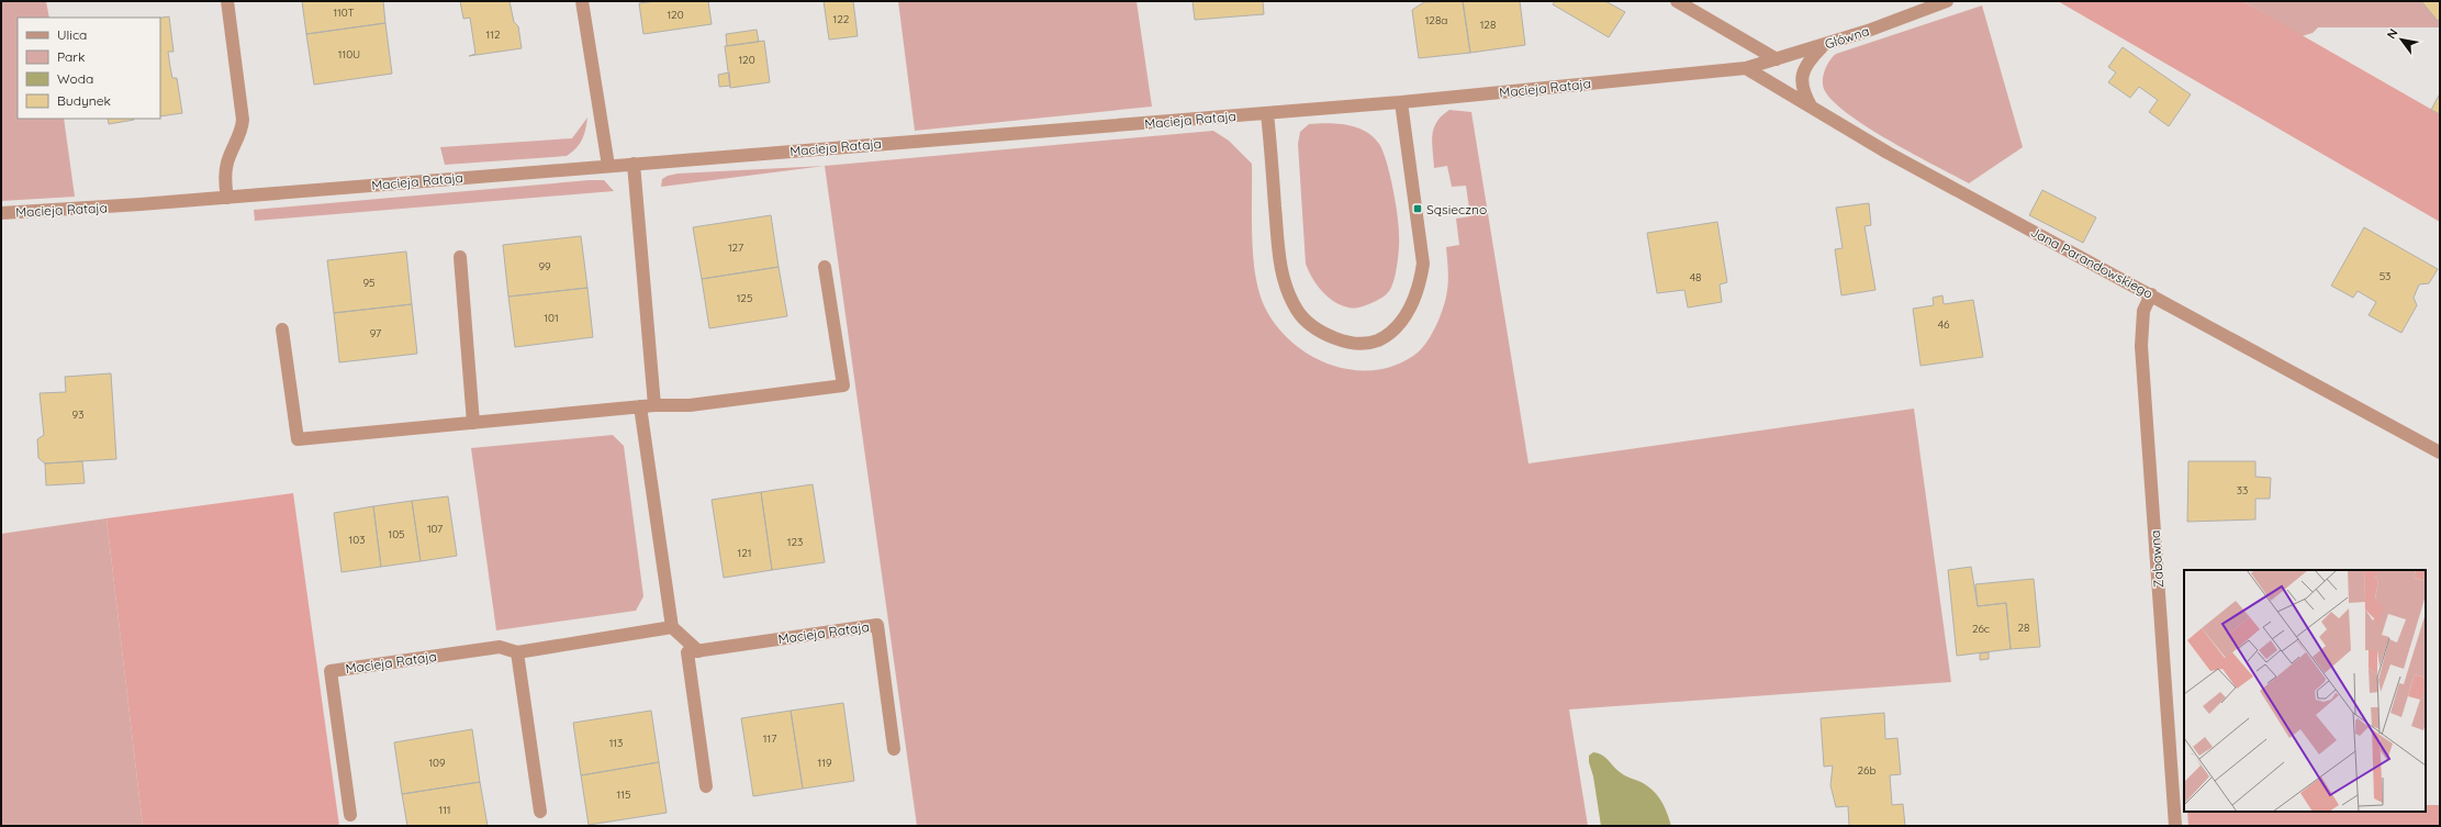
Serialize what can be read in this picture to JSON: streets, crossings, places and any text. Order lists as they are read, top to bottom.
{
  "streets": {
    "street": [
      "Główna",
      "Macieja Rataja",
      "Jana Parandowskiego",
      "Zabawna"
    ]
  },
  "crossings": [
    ["Główna", "Macieja Rataja"],
    ["Główna", "Jana Parandowskiego"],
    ["Macieja Rataja", "Jana Parandowskiego"],
    ["Jana Parandowskiego", "Zabawna"]
  ],
  "places": {
    "transit": ["Sąsieczno"]
  },
  "house_numbers": [
    "110T",
    "120",
    "122",
    "128a",
    "128",
    "112",
    "110U",
    "120",
    "127",
    "99",
    "53",
    "48",
    "95",
    "125",
    "101",
    "46",
    "97",
    "93",
    "33",
    "107",
    "105",
    "103",
    "123",
    "121",
    "28",
    "26c",
    "117",
    "113",
    "109",
    "119",
    "26b",
    "115",
    "111"
  ],
  "legend": [
    "Ulica",
    "Park",
    "Woda",
    "Budynek"
  ],
  "north": "top left"
}
